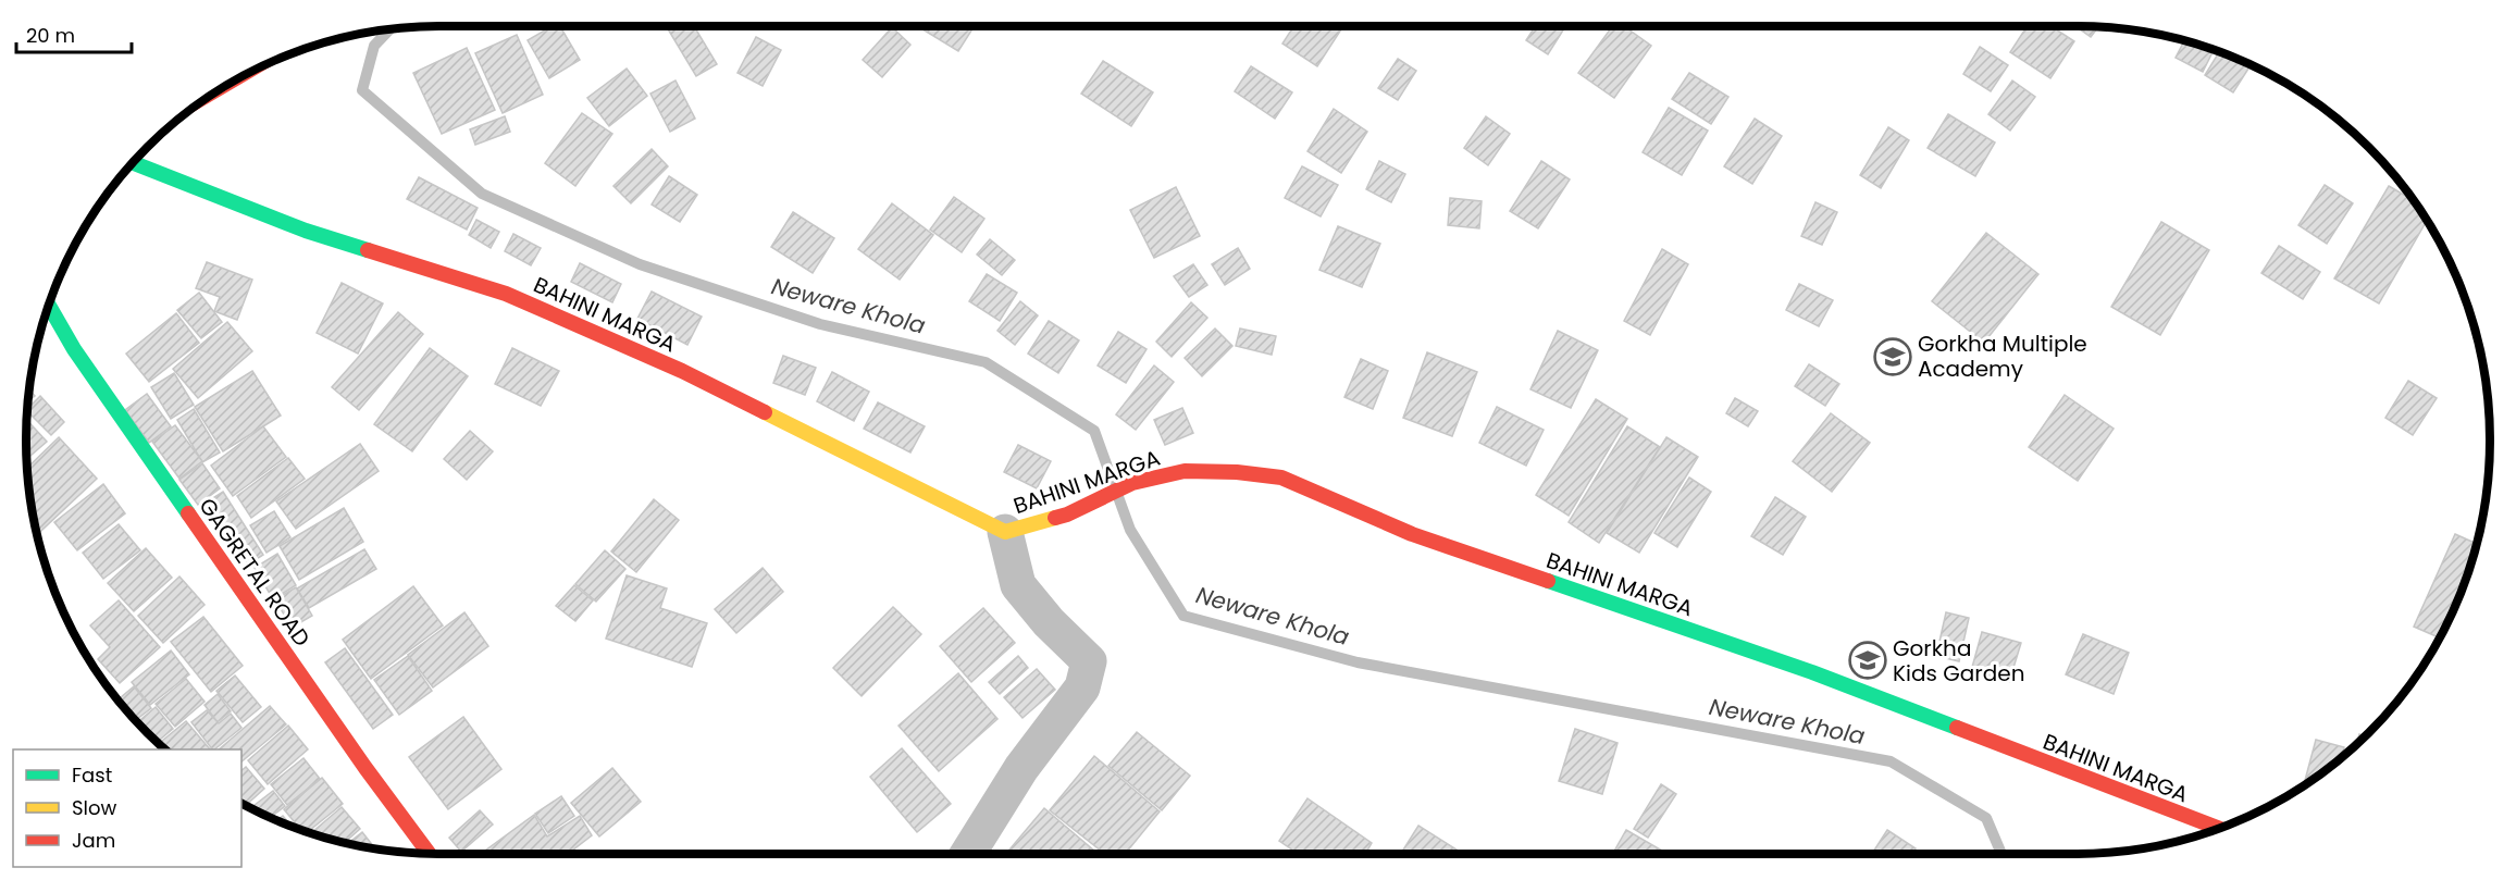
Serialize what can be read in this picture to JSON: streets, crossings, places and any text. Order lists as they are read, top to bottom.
{
  "streets": {
    "street": ["BAHINI MARGA", "GAGRETAL ROAD"]
  },
  "water": ["Neware Khola"],
  "places": {
    "school or university": ["Gorkha Multiple Academy", "Gorkha Kids Garden"]
  },
  "legend": ["Fast", "Slow", "Jam"],
  "scale_bar": "20 m"
}
